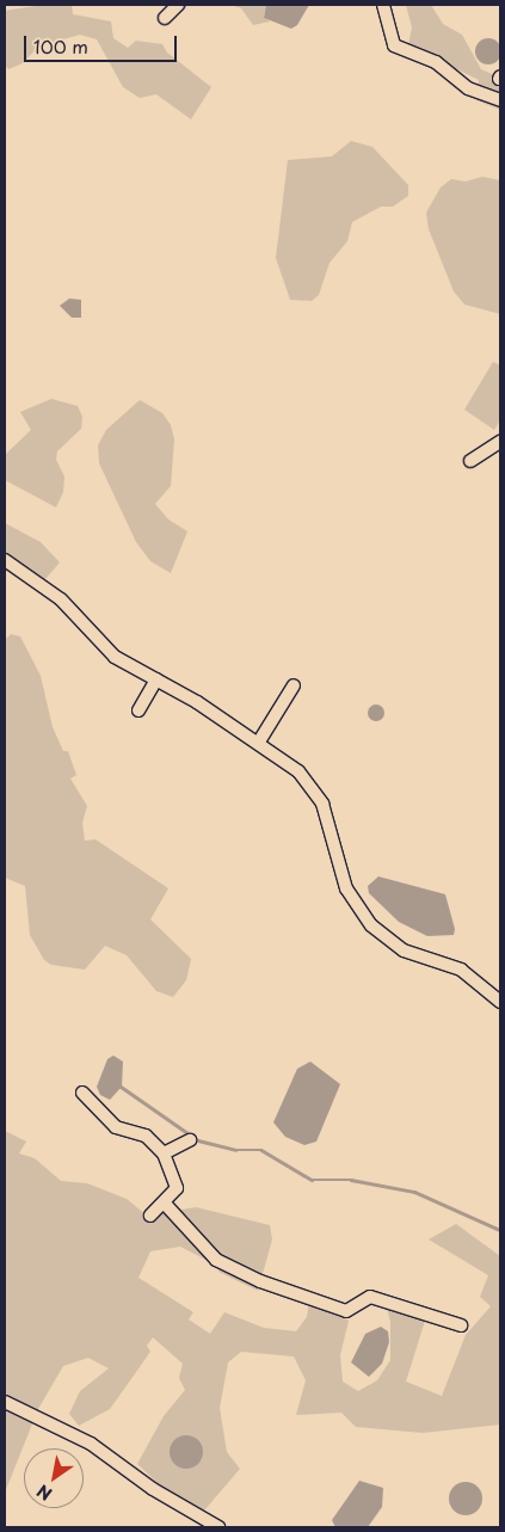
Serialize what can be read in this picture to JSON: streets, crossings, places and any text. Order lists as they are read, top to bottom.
{
  "scale_bar": "100 m",
  "north": "bottom left"
}
